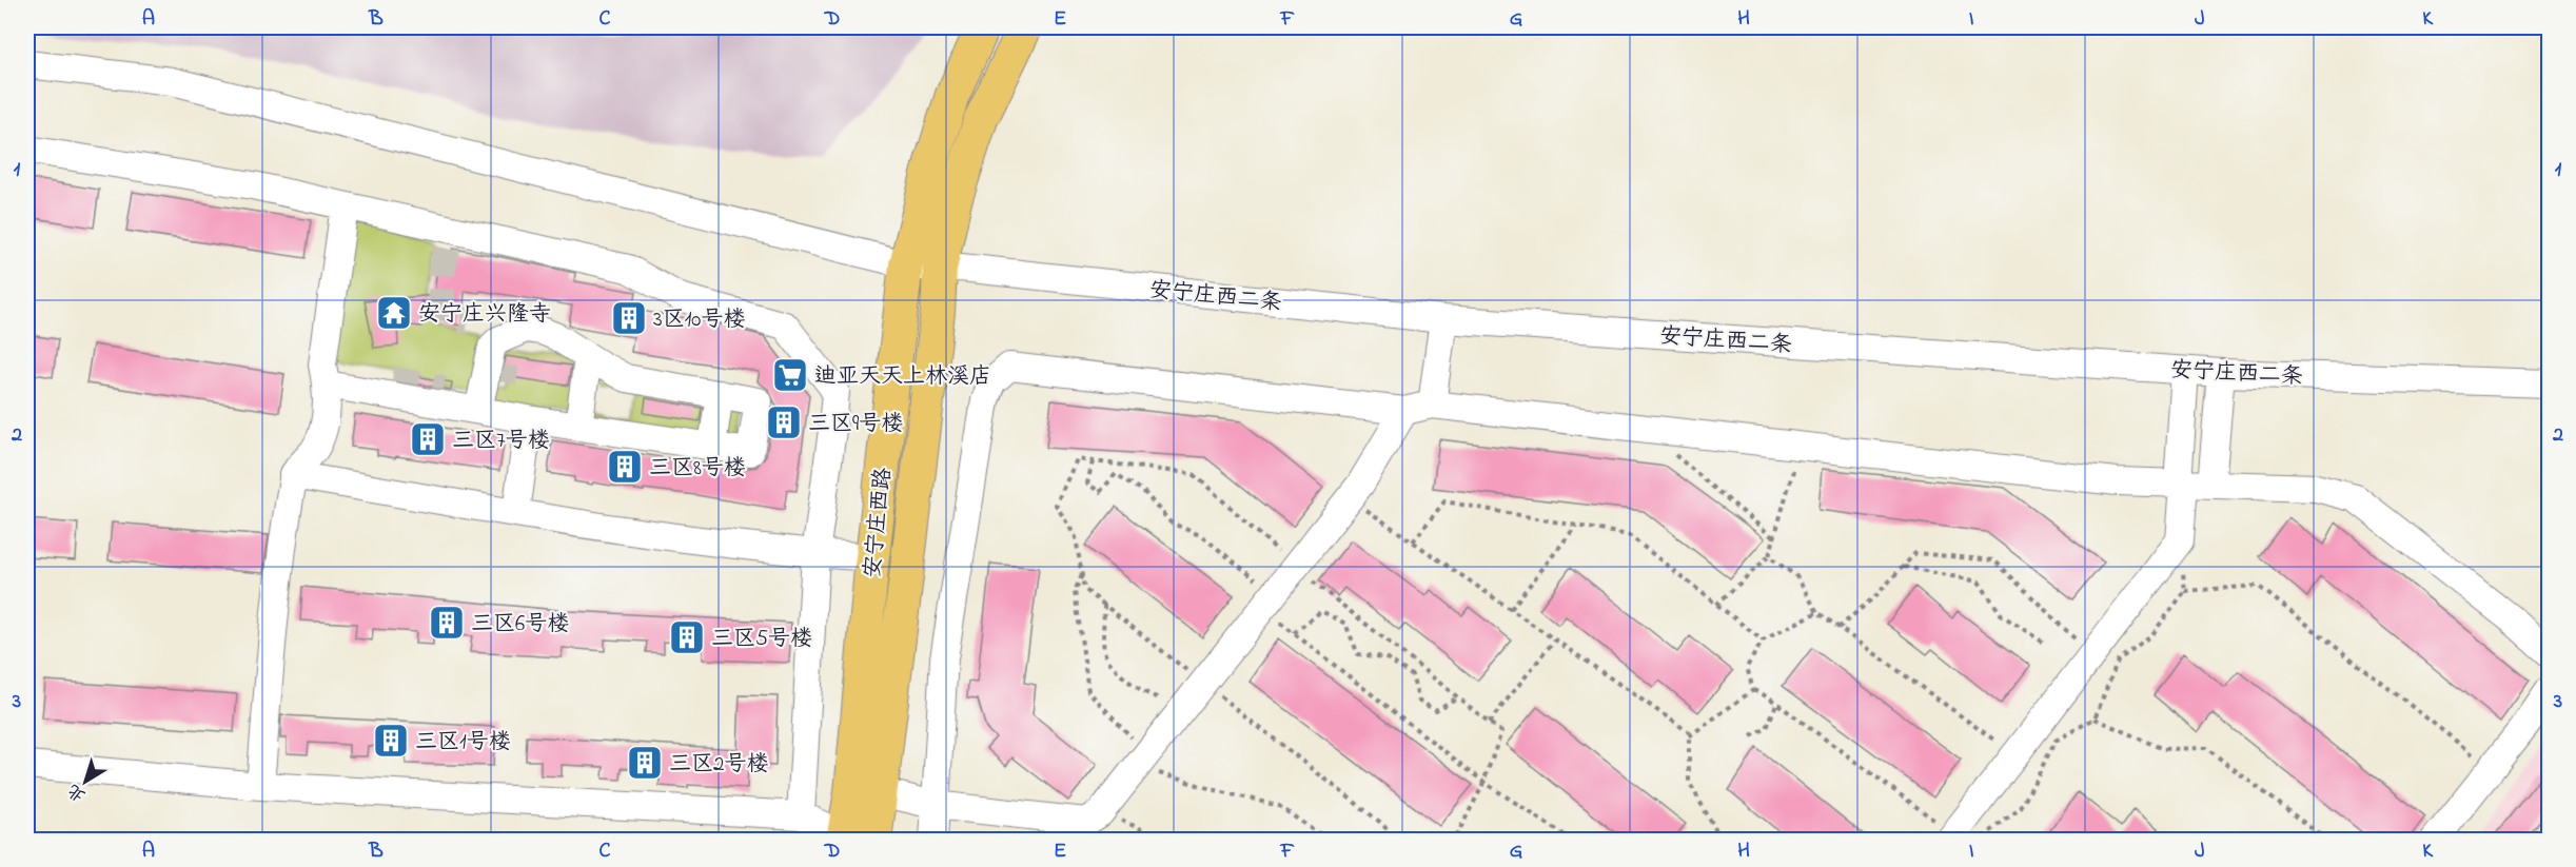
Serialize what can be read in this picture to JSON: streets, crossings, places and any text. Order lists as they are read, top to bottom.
{
  "streets": {
    "main road": ["安宁庄西路"],
    "street": ["安宁庄西二条"]
  },
  "crossings": [
    ["安宁庄西二条", "安宁庄西路"]
  ],
  "places": {
    "temple": ["安宁庄兴隆寺"],
    "building": [
      "3区10号楼",
      "三区9号楼",
      "三区7号楼",
      "三区8号楼",
      "三区6号楼",
      "三区5号楼",
      "三区1号楼",
      "三区2号楼"
    ],
    "supermarket": ["迪亚天天上林溪店"]
  },
  "north": "bottom left",
  "grid": {
    "columns": [
      "A",
      "B",
      "C",
      "D",
      "E",
      "F",
      "G",
      "H",
      "I",
      "J",
      "K"
    ],
    "rows": ["1", "2", "3"]
  }
}
